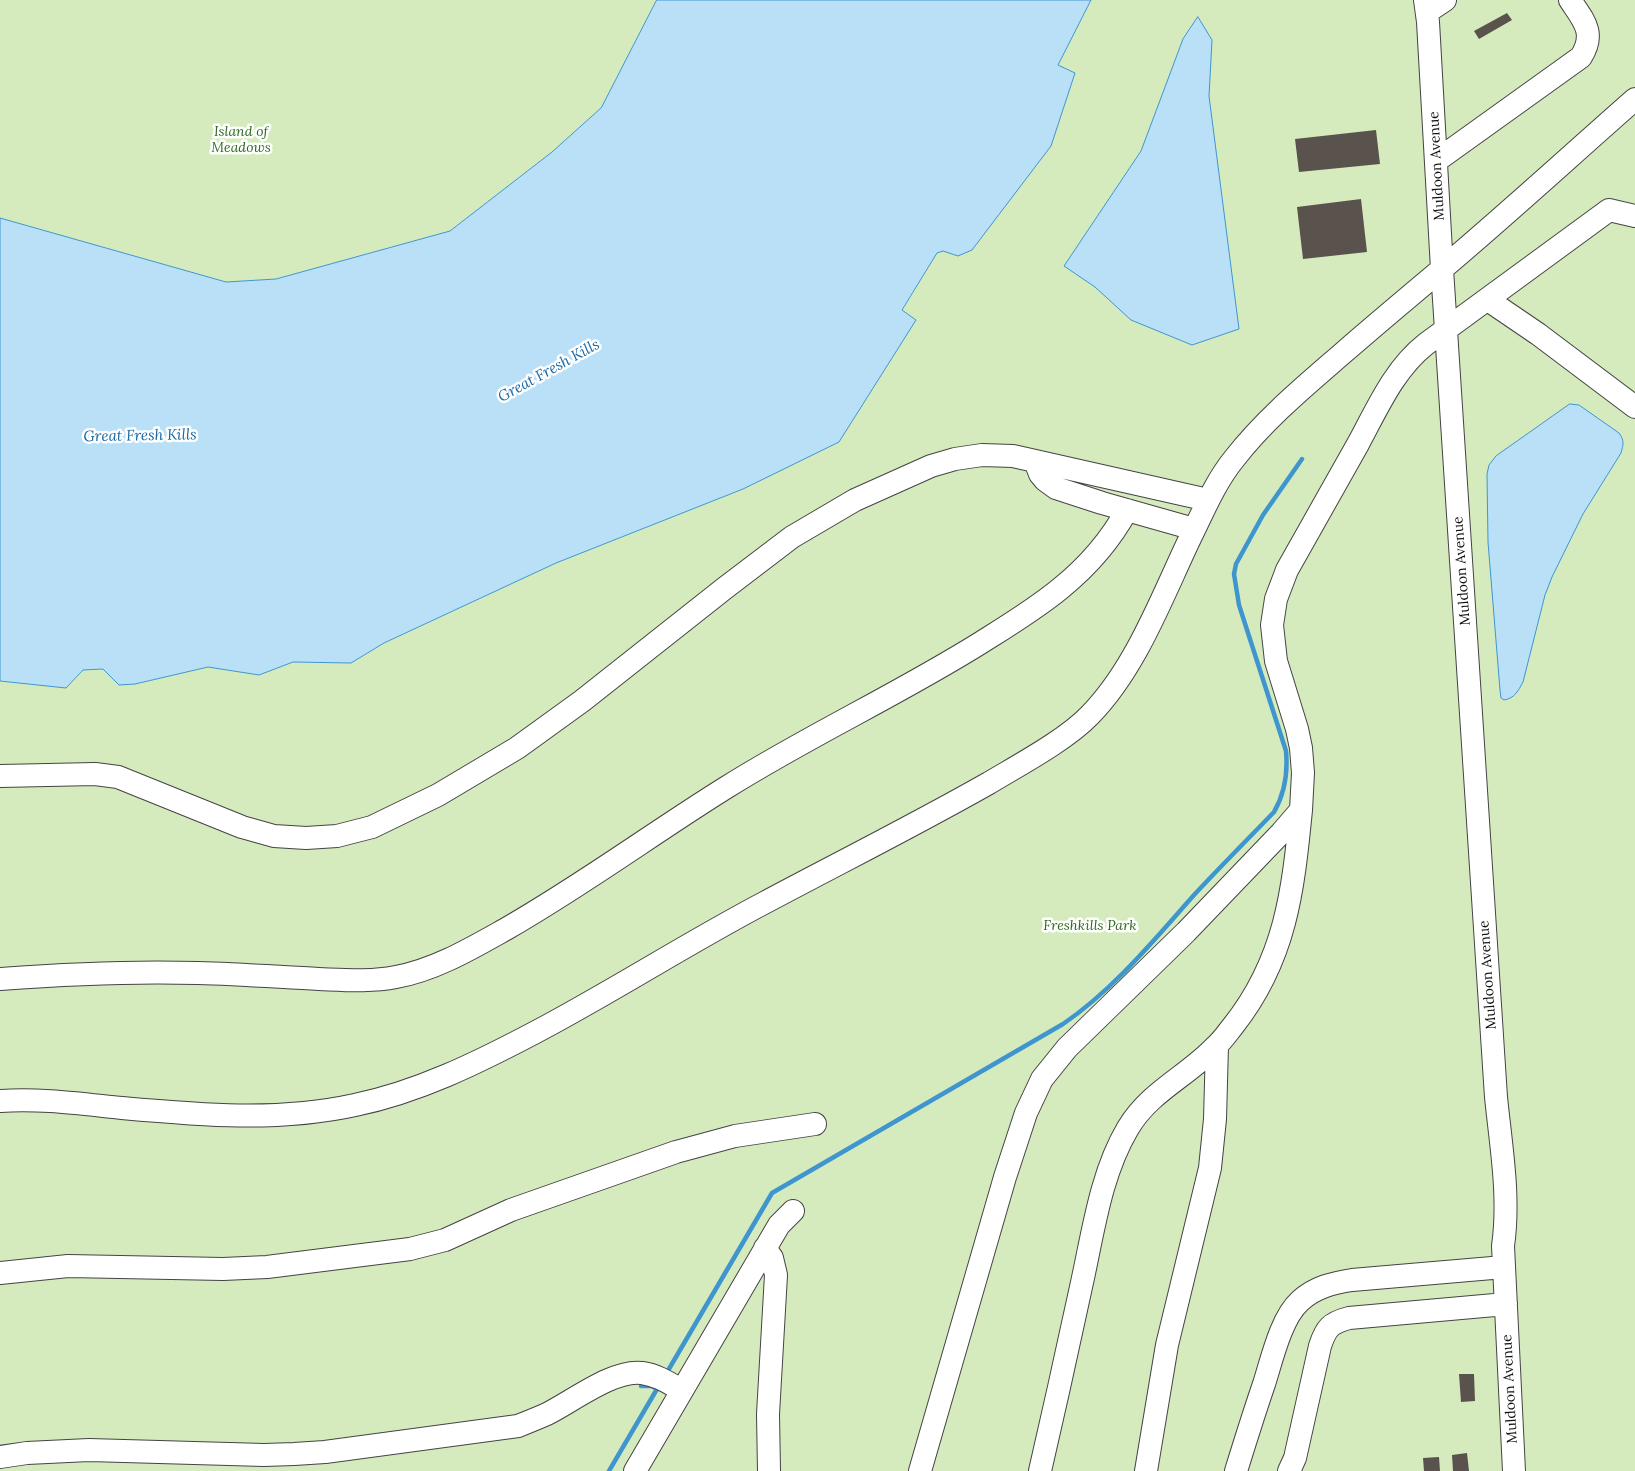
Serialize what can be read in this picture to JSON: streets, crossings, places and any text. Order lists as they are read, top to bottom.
{
  "streets": {
    "street": ["Muldoon Avenue"]
  },
  "water": ["Great Fresh Kills"],
  "parks": ["Island of Meadows", "Freshkills Park"]
}
